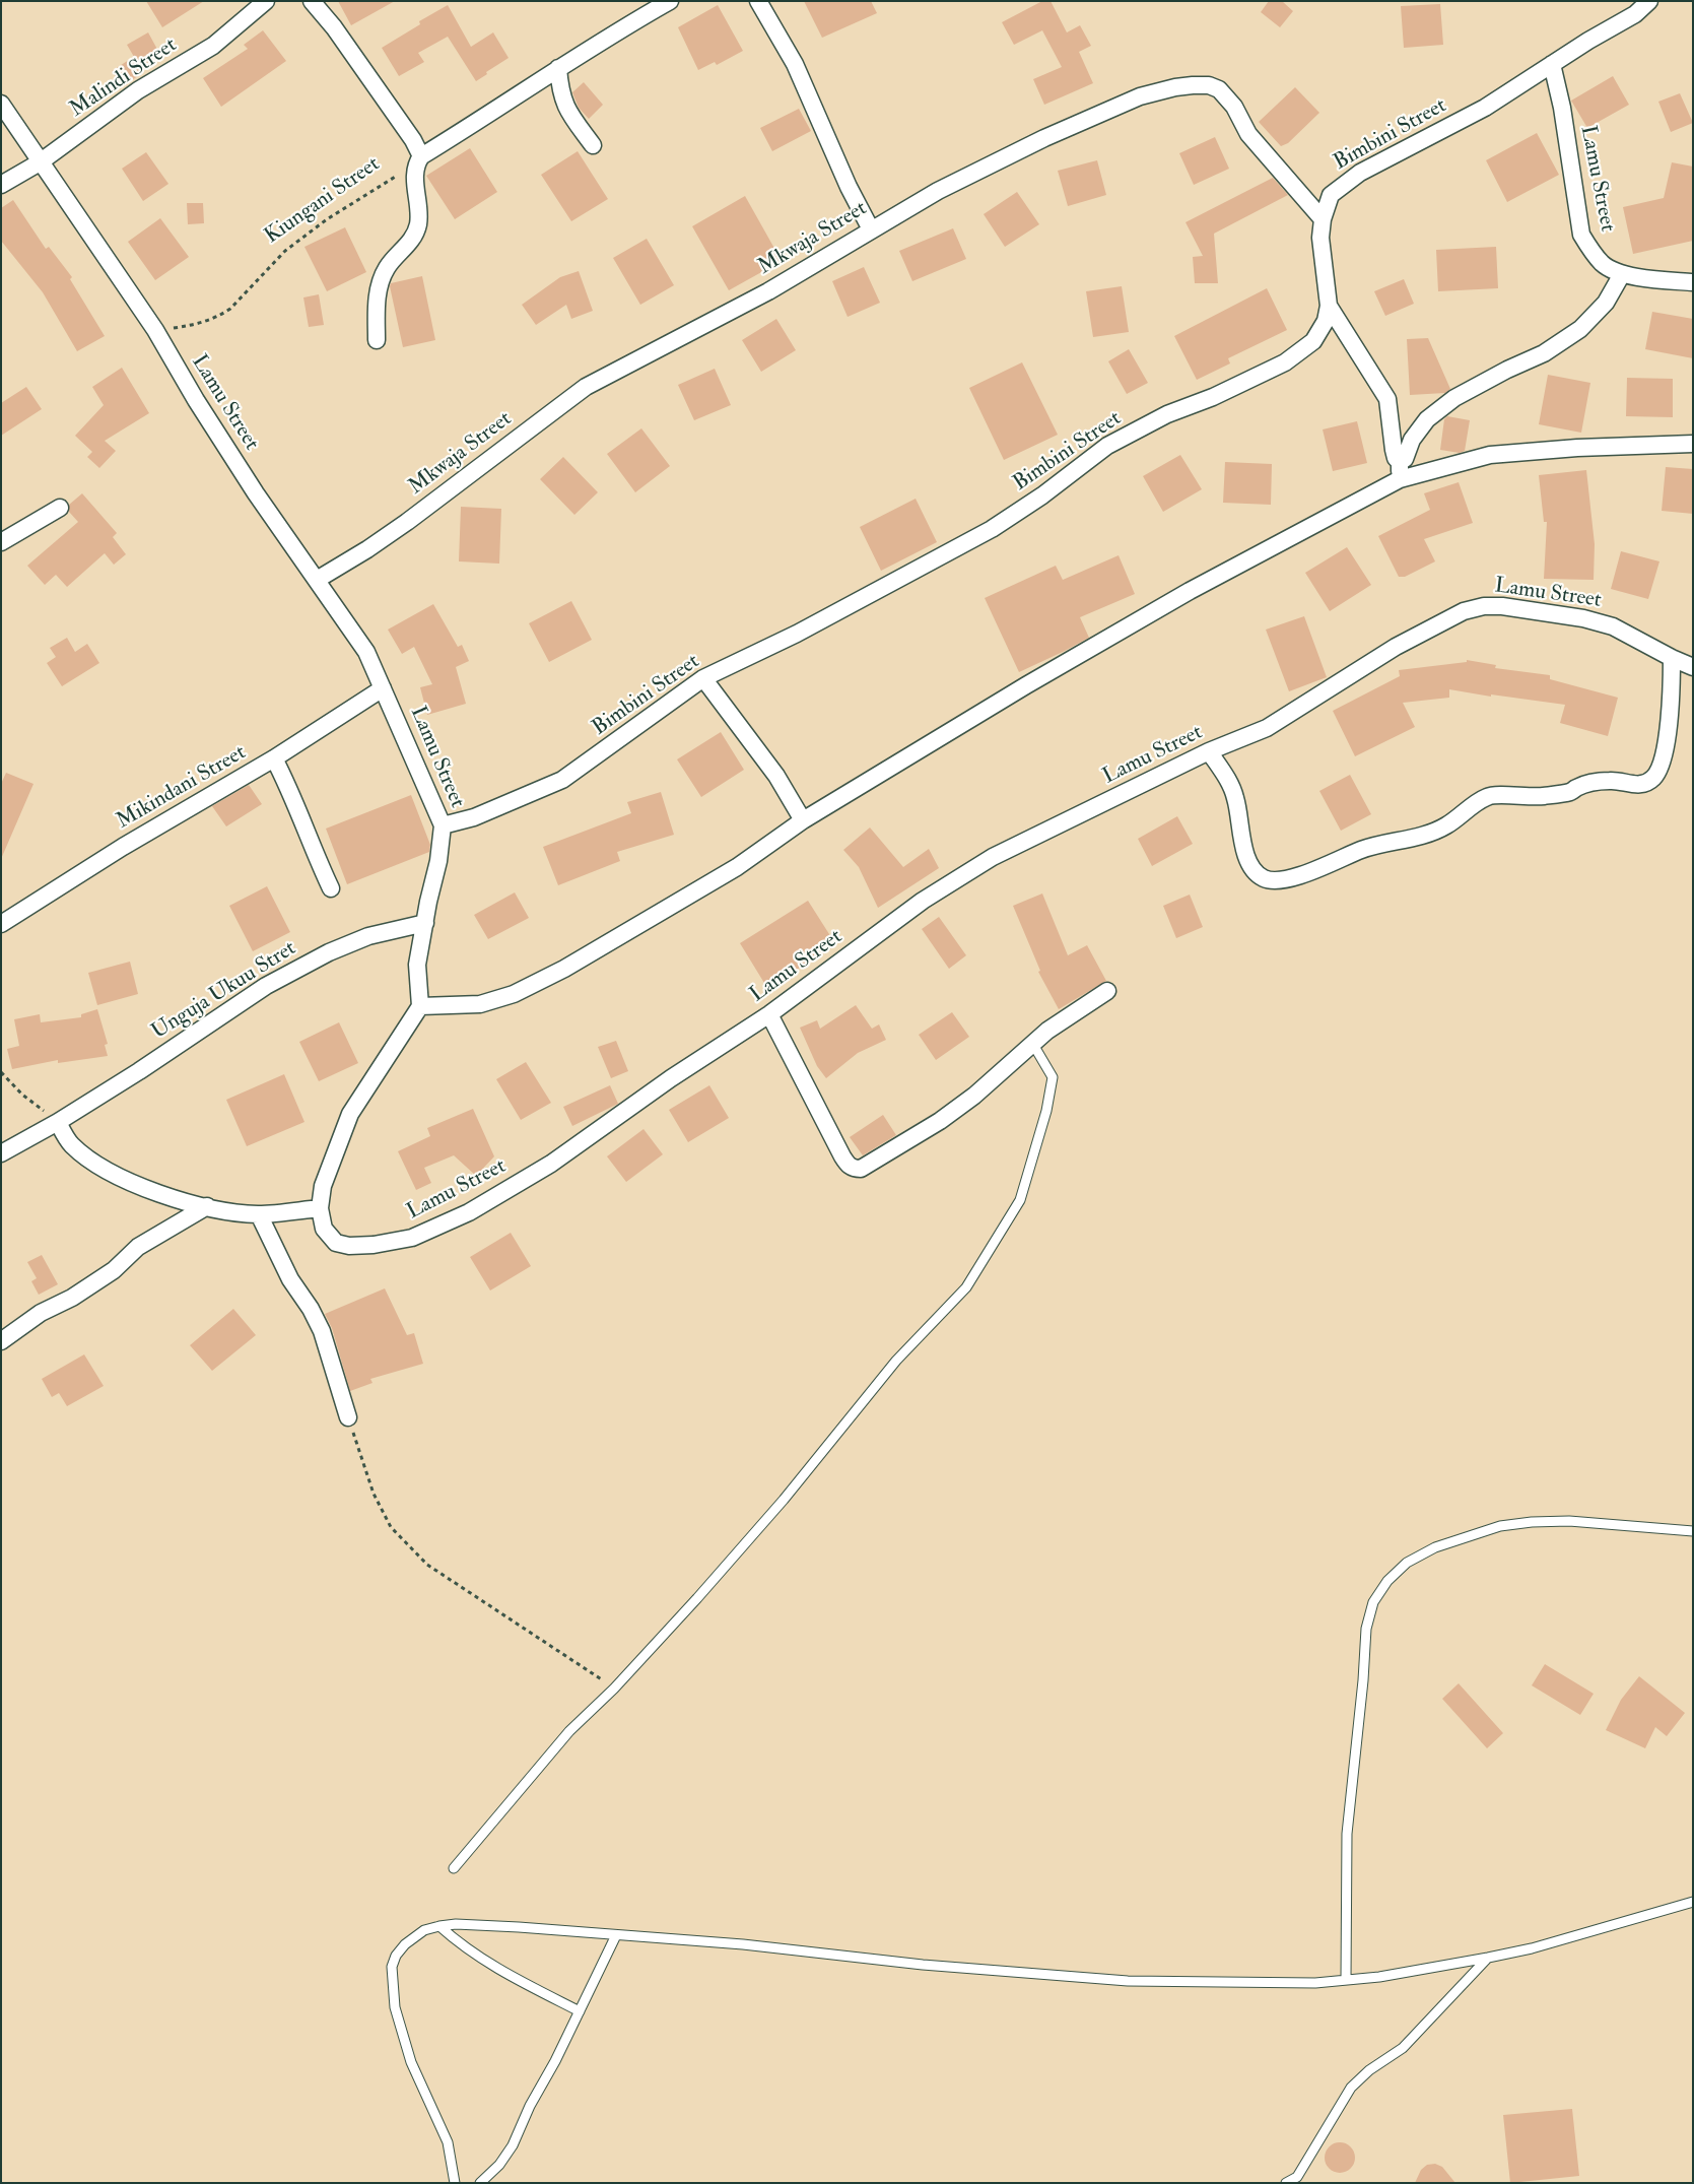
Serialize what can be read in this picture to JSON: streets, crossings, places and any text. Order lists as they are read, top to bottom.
{
  "streets": {
    "street": [
      "Malindi Street",
      "Bimbini Street",
      "Lamu Street",
      "Kiungani Street",
      "Mkwaja Street",
      "Mikindani Street",
      "Unguja Ukuu Stret"
    ]
  },
  "crossings": [
    ["Malindi Street", "Lamu Street"],
    ["Bimbini Street", "Lamu Street"],
    ["Bimbini Street", "Mkwaja Street"],
    ["Lamu Street", "Kiungani Street"],
    ["Lamu Street", "Mkwaja Street"],
    ["Lamu Street", "Mikindani Street"],
    ["Lamu Street", "Unguja Ukuu Stret"]
  ]
}
